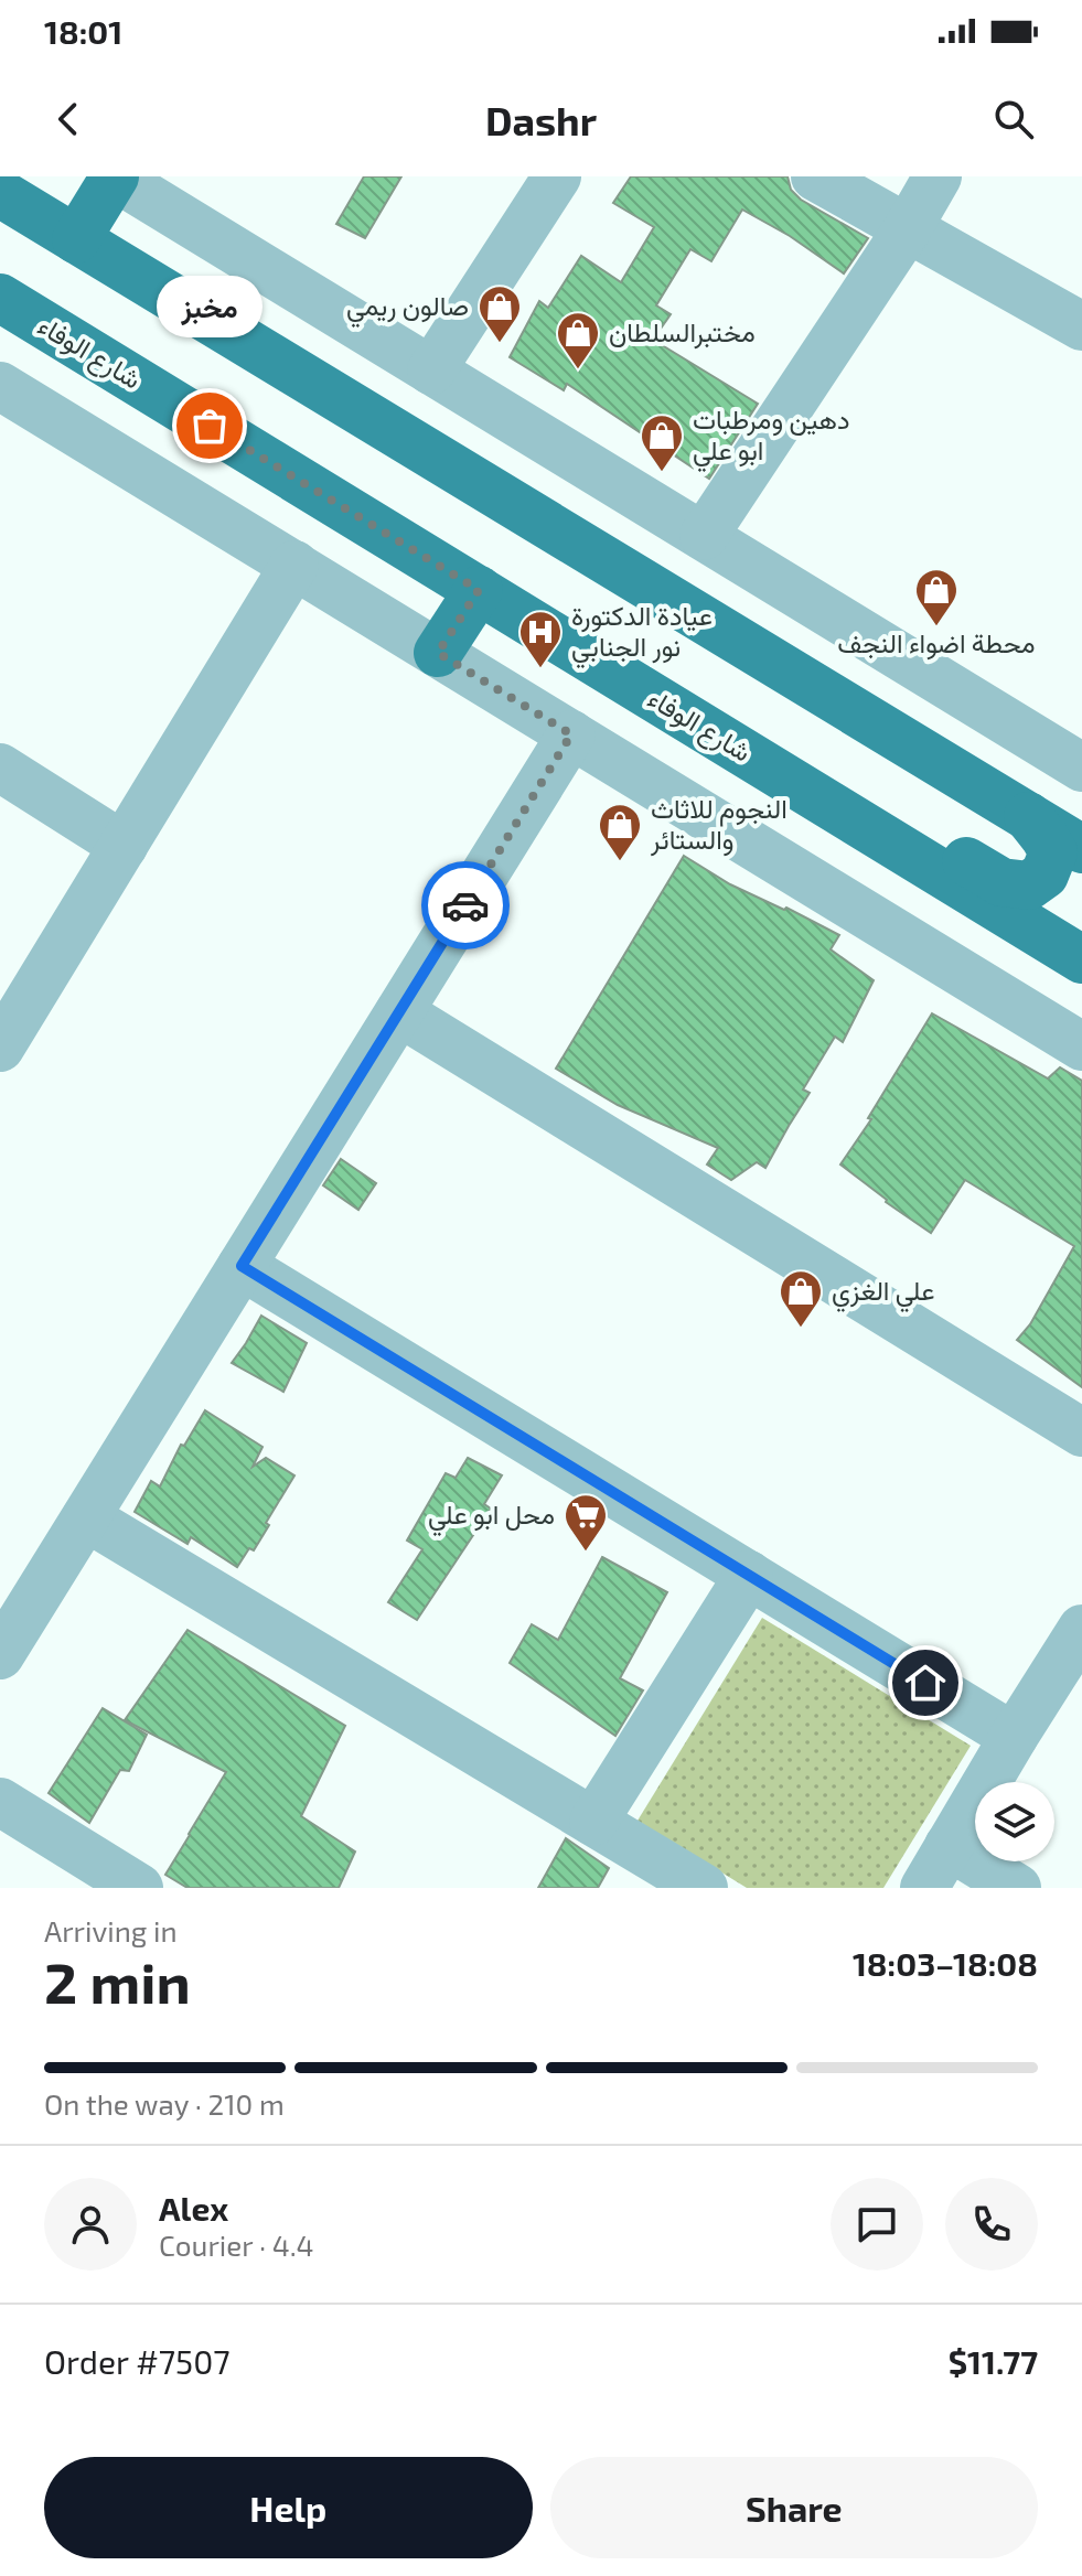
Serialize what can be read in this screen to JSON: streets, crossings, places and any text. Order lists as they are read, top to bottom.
{
  "streets": {
    "main road": ["شارع الوفاء"]
  },
  "places": {
    "shop": [
      "صالون ريمي",
      "مختبرالسلطان",
      "دهين ومرطبات ابو علي",
      "محطة اضواء النجف",
      "النجوم للاثاث والستائر",
      "علي الغزي"
    ],
    "other": ["مخبز"],
    "hospital": ["عيادة الدكتورة نور الجنابي"],
    "supermarket": ["محل ابو علي"]
  },
  "page": {
    "status": "18:01",
    "header": "Dashr",
    "bubble": "مخبز",
    "heading": ["2 min", "Arriving in", "18:03–18:08"],
    "panel": [
      "Alex",
      "Courier · 4.4",
      "Order #7507",
      "$11.77"
    ],
    "bar": "On the way · 210 m",
    "buttons": ["Help", "Share"]
  }
}
